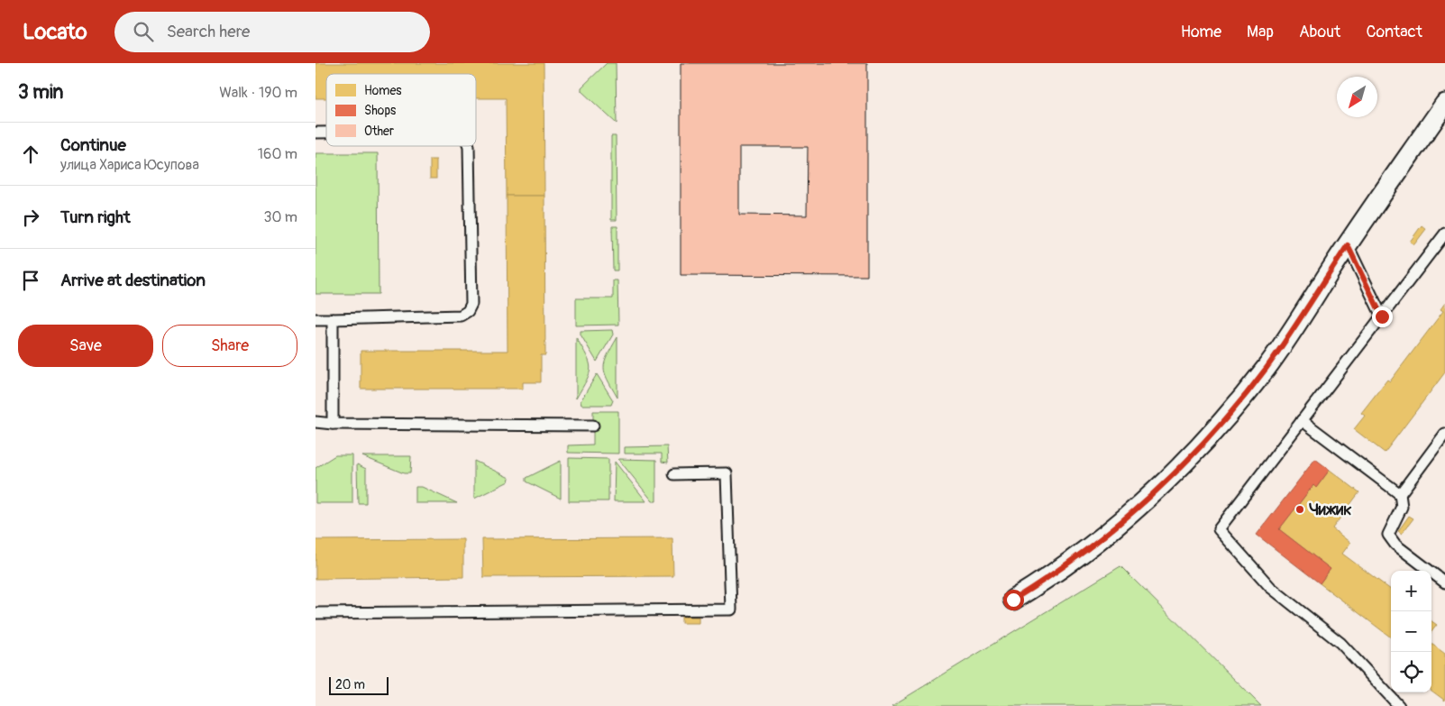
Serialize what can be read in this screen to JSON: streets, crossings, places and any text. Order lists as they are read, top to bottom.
{
  "places": ["Чижик"],
  "legend": ["Homes", "Shops", "Other"],
  "scale_bar": "20 m",
  "north": "bottom left",
  "page": {
    "header": "Locato",
    "search": "Search here",
    "nav": [
      "Home",
      "Map",
      "About",
      "Contact"
    ],
    "heading": ["3 min", "Walk · 190 m"],
    "list": [
      ["Continue", "улица Хариса Юсупова", "160 m"],
      ["Turn right", "30 m"],
      "Arrive at destination"
    ],
    "buttons": ["Save", "Share"],
    "map_buttons": ["+", "−"],
    "scale": "20 m"
  }
}
